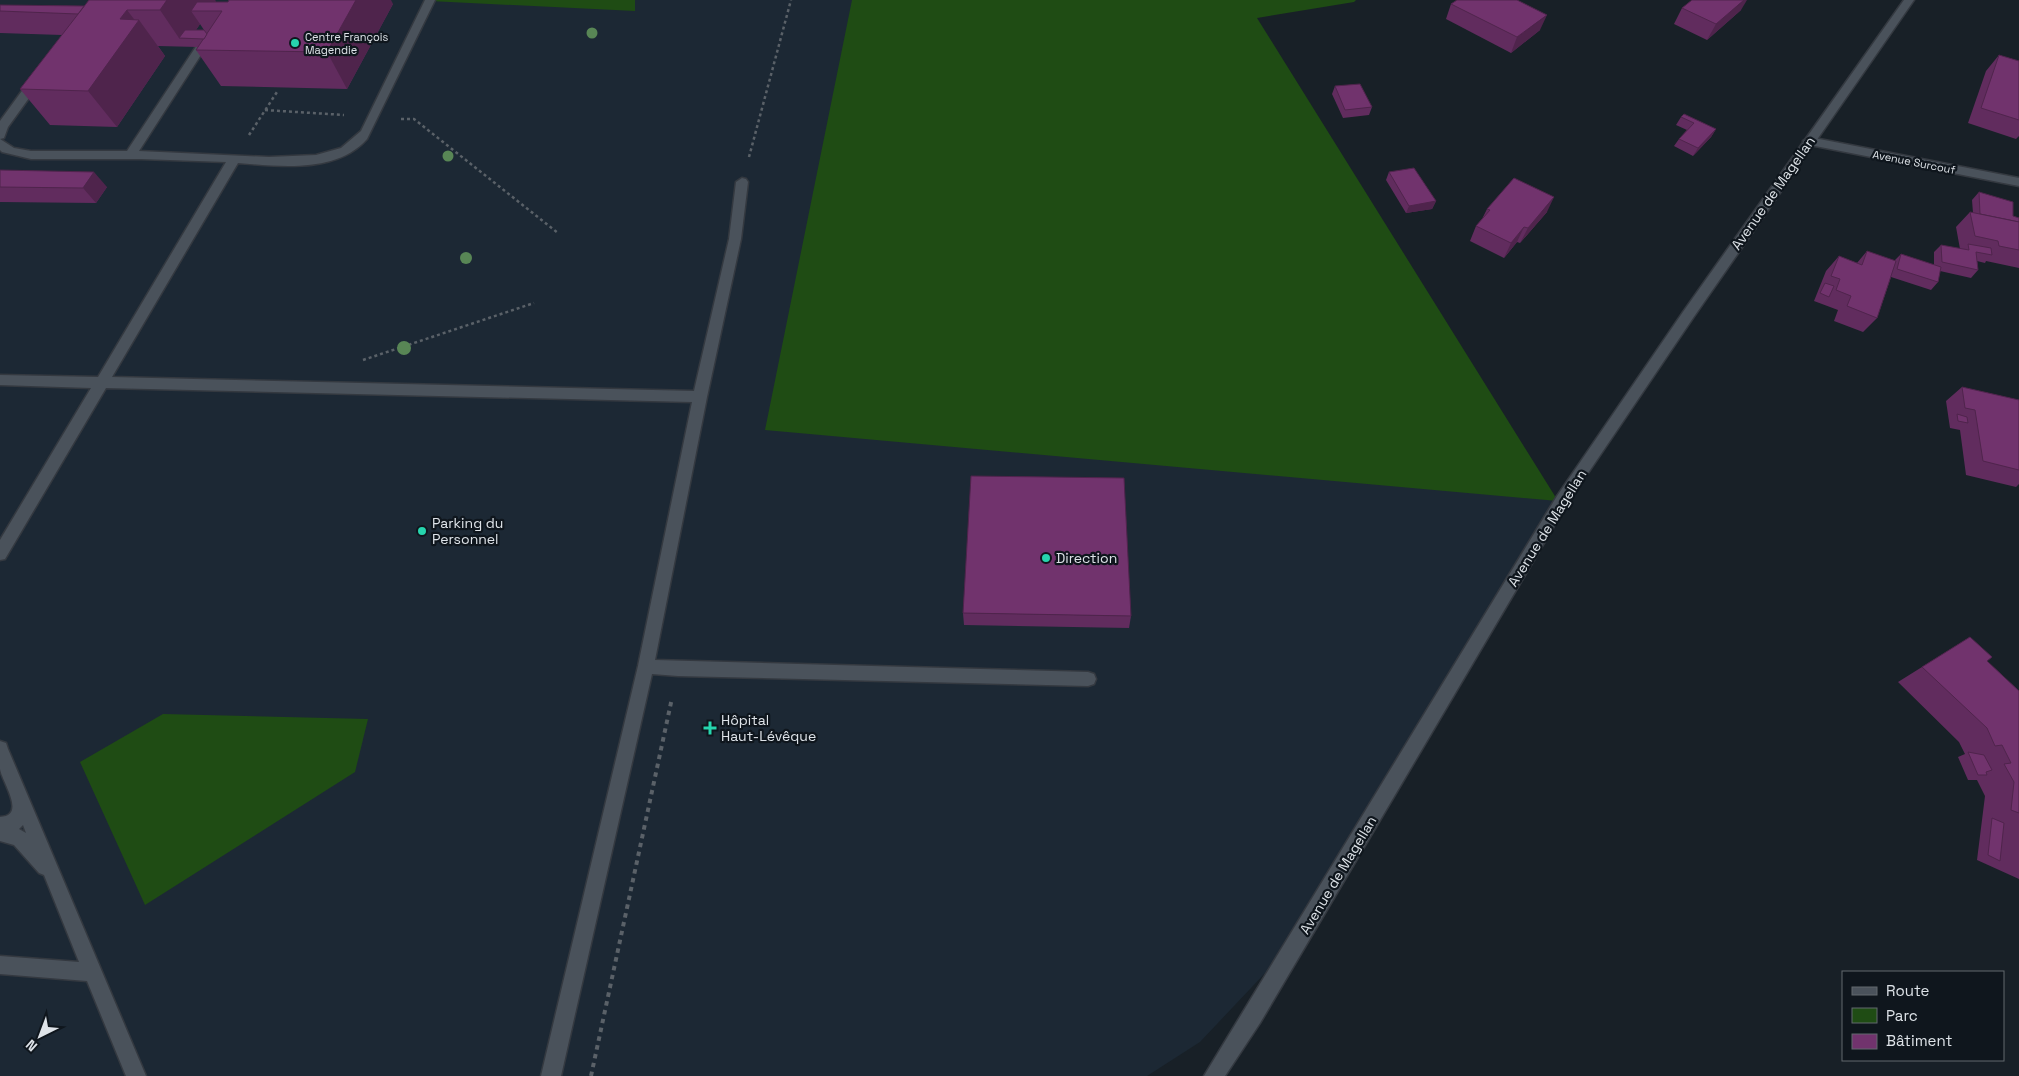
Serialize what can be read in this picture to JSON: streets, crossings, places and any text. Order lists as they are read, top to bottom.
{
  "streets": {
    "street": ["Avenue Surcouf", "Avenue de Magellan"]
  },
  "crossings": [
    ["Avenue Surcouf", "Avenue de Magellan"]
  ],
  "places": {
    "other": ["Centre François Magendie", "Parking du Personnel", "Direction"],
    "health": ["Hôpital Haut-Lévêque"]
  },
  "legend": ["Route", "Parc", "Bâtiment"],
  "north": "bottom left"
}
